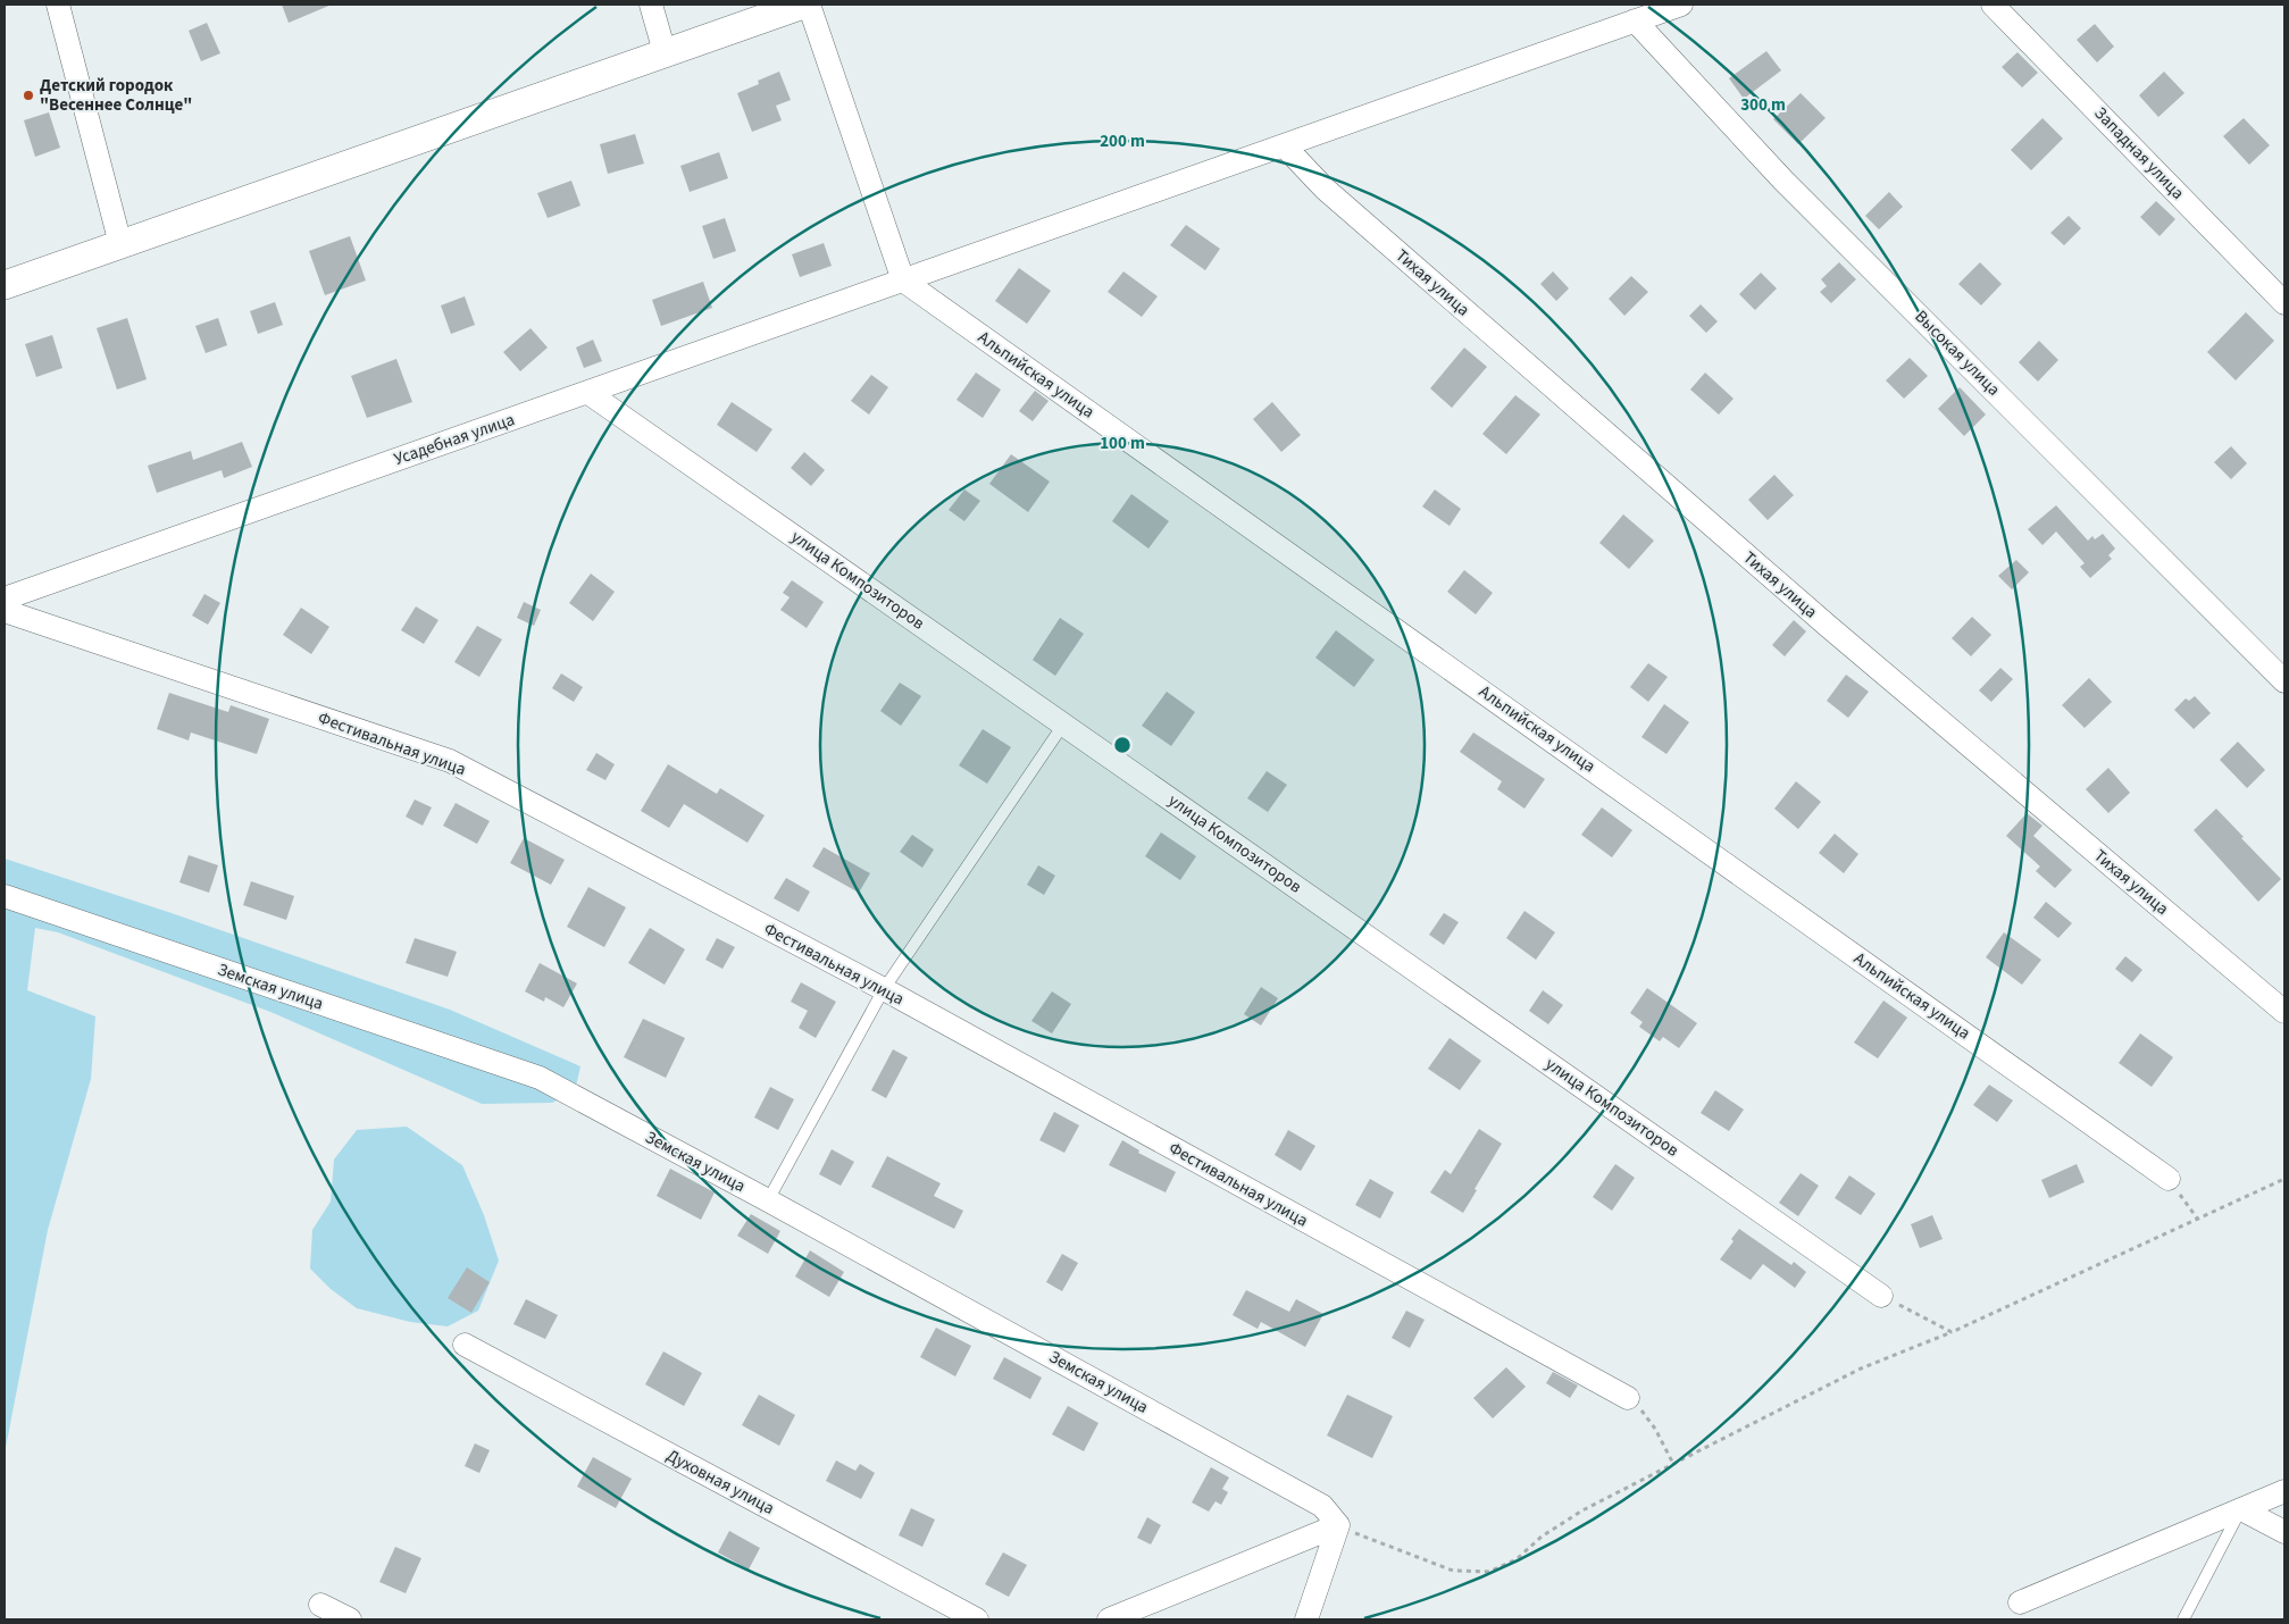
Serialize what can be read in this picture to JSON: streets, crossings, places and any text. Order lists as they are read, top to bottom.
{
  "streets": {
    "street": [
      "Западная улица",
      "Тихая улица",
      "Высокая улица",
      "Альпийская улица",
      "Усадебная улица",
      "улица Композиторов",
      "Фестивальная улица",
      "Земская улица",
      "Духовная улица"
    ]
  },
  "crossings": [
    ["Тихая улица", "Усадебная улица"],
    ["Высокая улица", "Усадебная улица"],
    ["Альпийская улица", "Усадебная улица"],
    ["Усадебная улица", "улица Композиторов"]
  ],
  "places": ["Детский городок \"Весеннее Солнце\""],
  "rings": ["300 m", "200 m", "100 m"]
}
